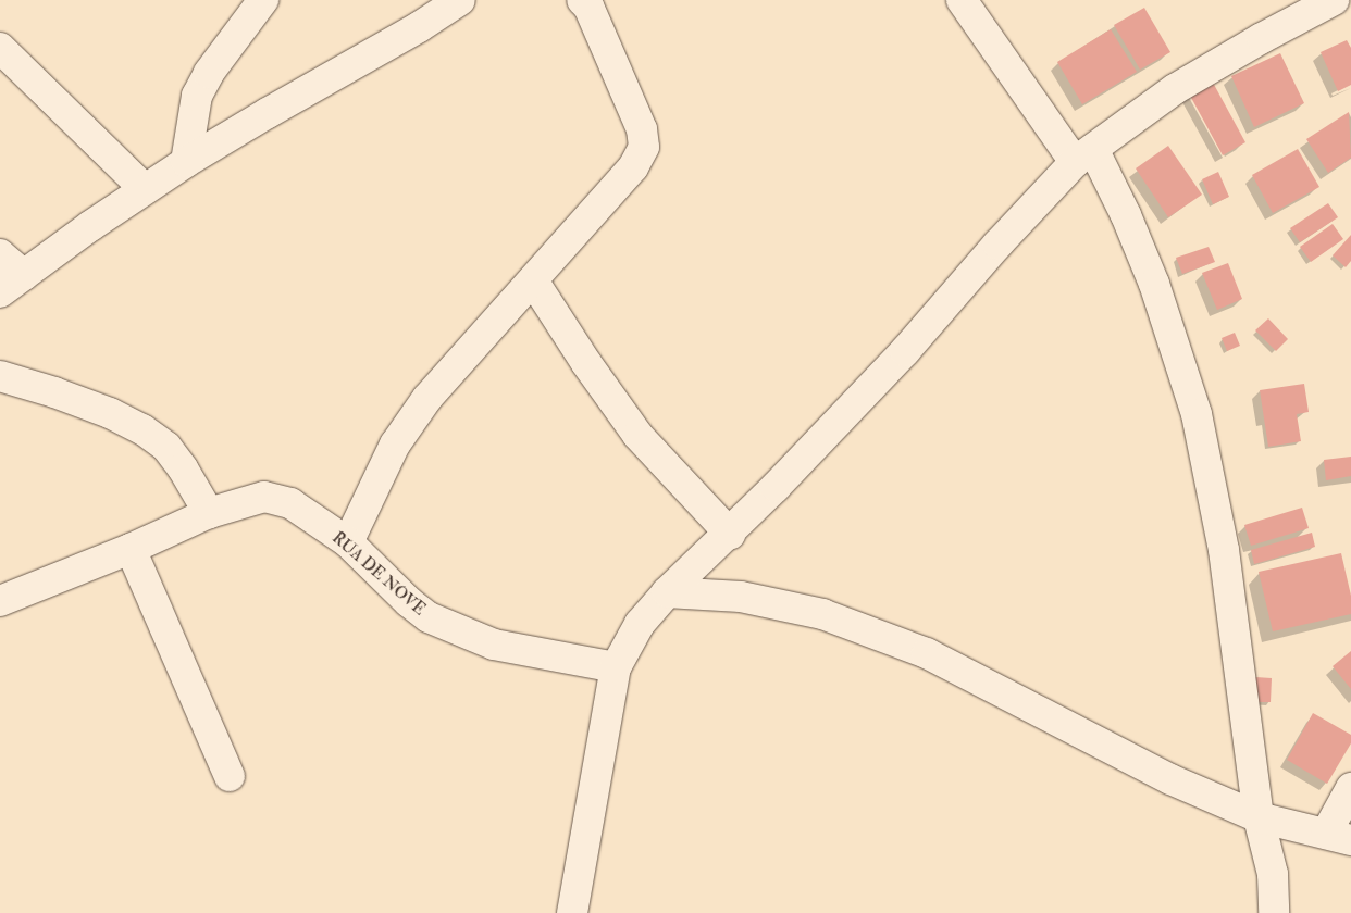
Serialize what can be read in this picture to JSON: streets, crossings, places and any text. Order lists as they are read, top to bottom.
{
  "streets": {
    "street": ["RUA DE NOVE"]
  }
}
